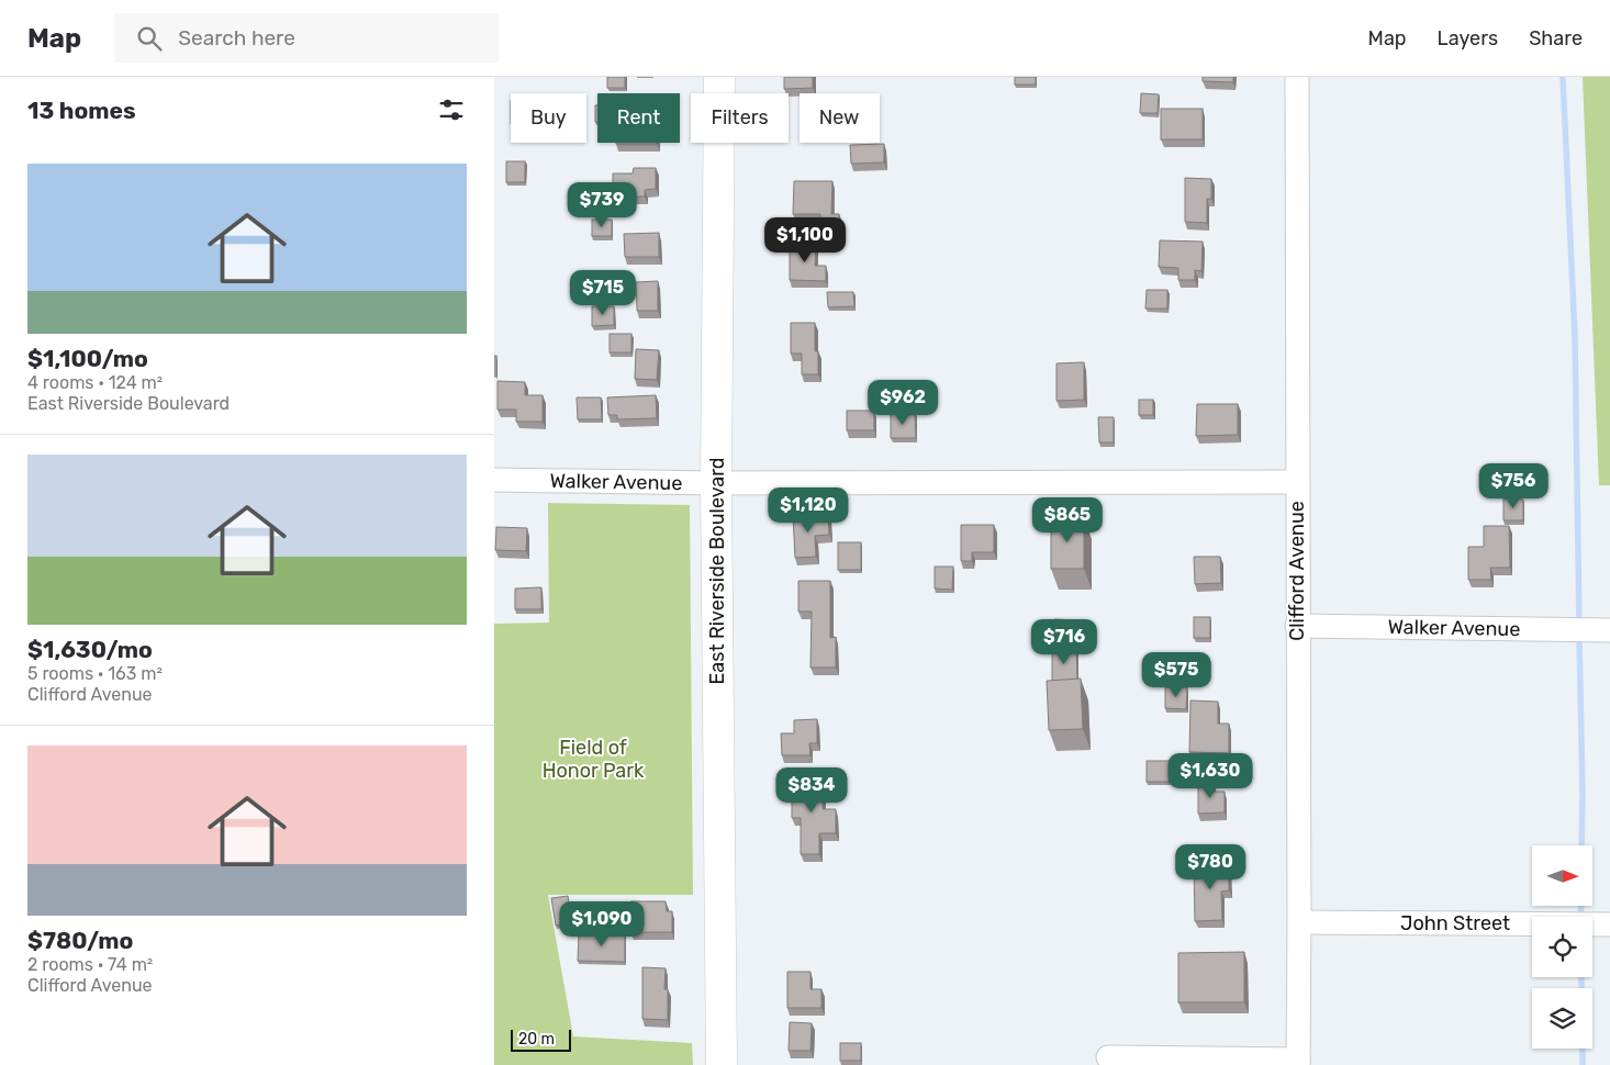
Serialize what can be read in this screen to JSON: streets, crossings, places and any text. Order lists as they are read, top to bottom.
{
  "streets": {
    "main road": ["East Riverside Boulevard"],
    "street": ["Walker Avenue", "Clifford Avenue", "John Street"]
  },
  "crossings": [
    ["Walker Avenue", "East Riverside Boulevard"],
    ["Walker Avenue", "Clifford Avenue"],
    ["Clifford Avenue", "John Street"]
  ],
  "parks": ["Field of Honor Park"],
  "scale_bar": "20 m",
  "north": "right",
  "page": {
    "header": "Map",
    "search": "Search here",
    "nav": ["Map", "Layers", "Share"],
    "heading": "13 homes",
    "chip": [
      "Buy",
      "Rent",
      "Filters",
      "New"
    ],
    "list": [
      {
        "name": "$1,100/mo",
        "note": "4 rooms · 124 m² · East Riverside Boulevard"
      },
      {
        "name": "$1,630/mo",
        "note": "5 rooms · 163 m² · Clifford Avenue"
      },
      {
        "name": "$780/mo",
        "note": "2 rooms · 74 m² · Clifford Avenue"
      }
    ],
    "price": [
      "$739",
      "$1,100",
      "$715",
      "$962",
      "$756",
      "$1,120",
      "$865",
      "$716",
      "$575",
      "$1,630",
      "$834",
      "$780",
      "$1,090"
    ],
    "scale": "20 m"
  }
}
